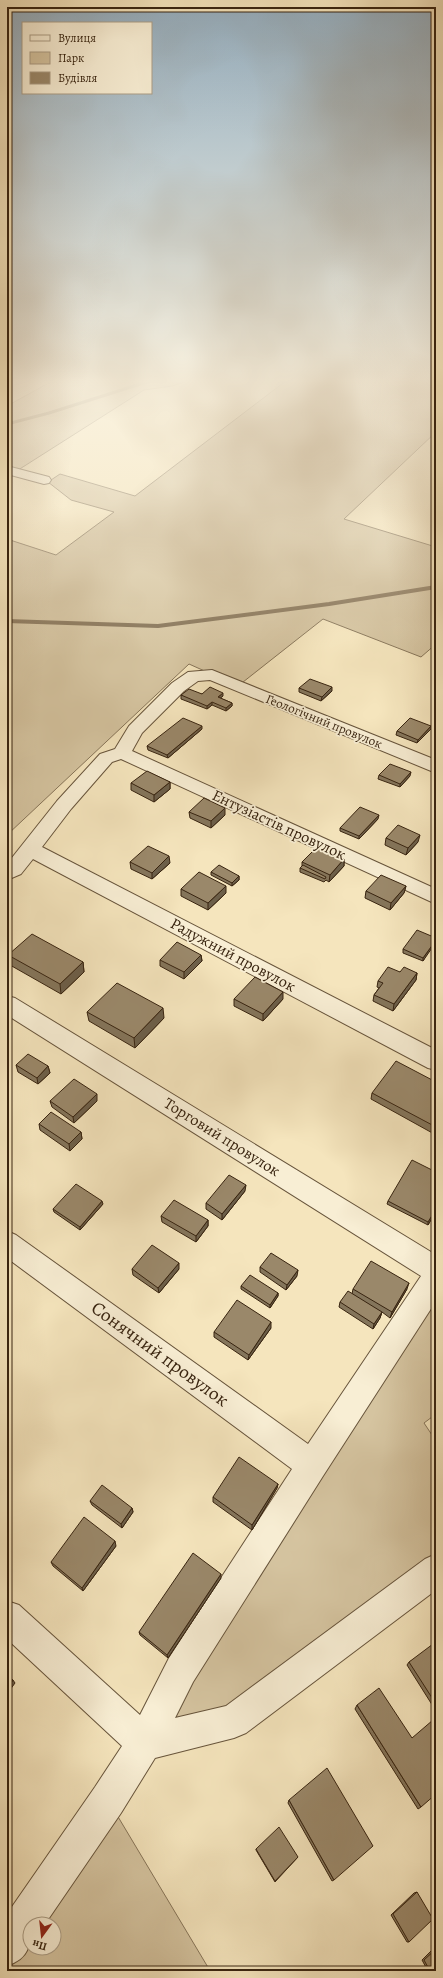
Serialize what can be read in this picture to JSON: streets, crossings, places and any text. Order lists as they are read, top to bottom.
{
  "streets": {
    "street": [
      "Геологічний провулок",
      "Ентузіастів провулок",
      "Радужний провулок",
      "Торговий провулок",
      "Сонячний провулок"
    ]
  },
  "crossings": [
    ["Геологічний провулок", "Ентузіастів провулок"]
  ],
  "legend": ["Вулиця", "Парк", "Будівля"],
  "north": "bottom"
}
